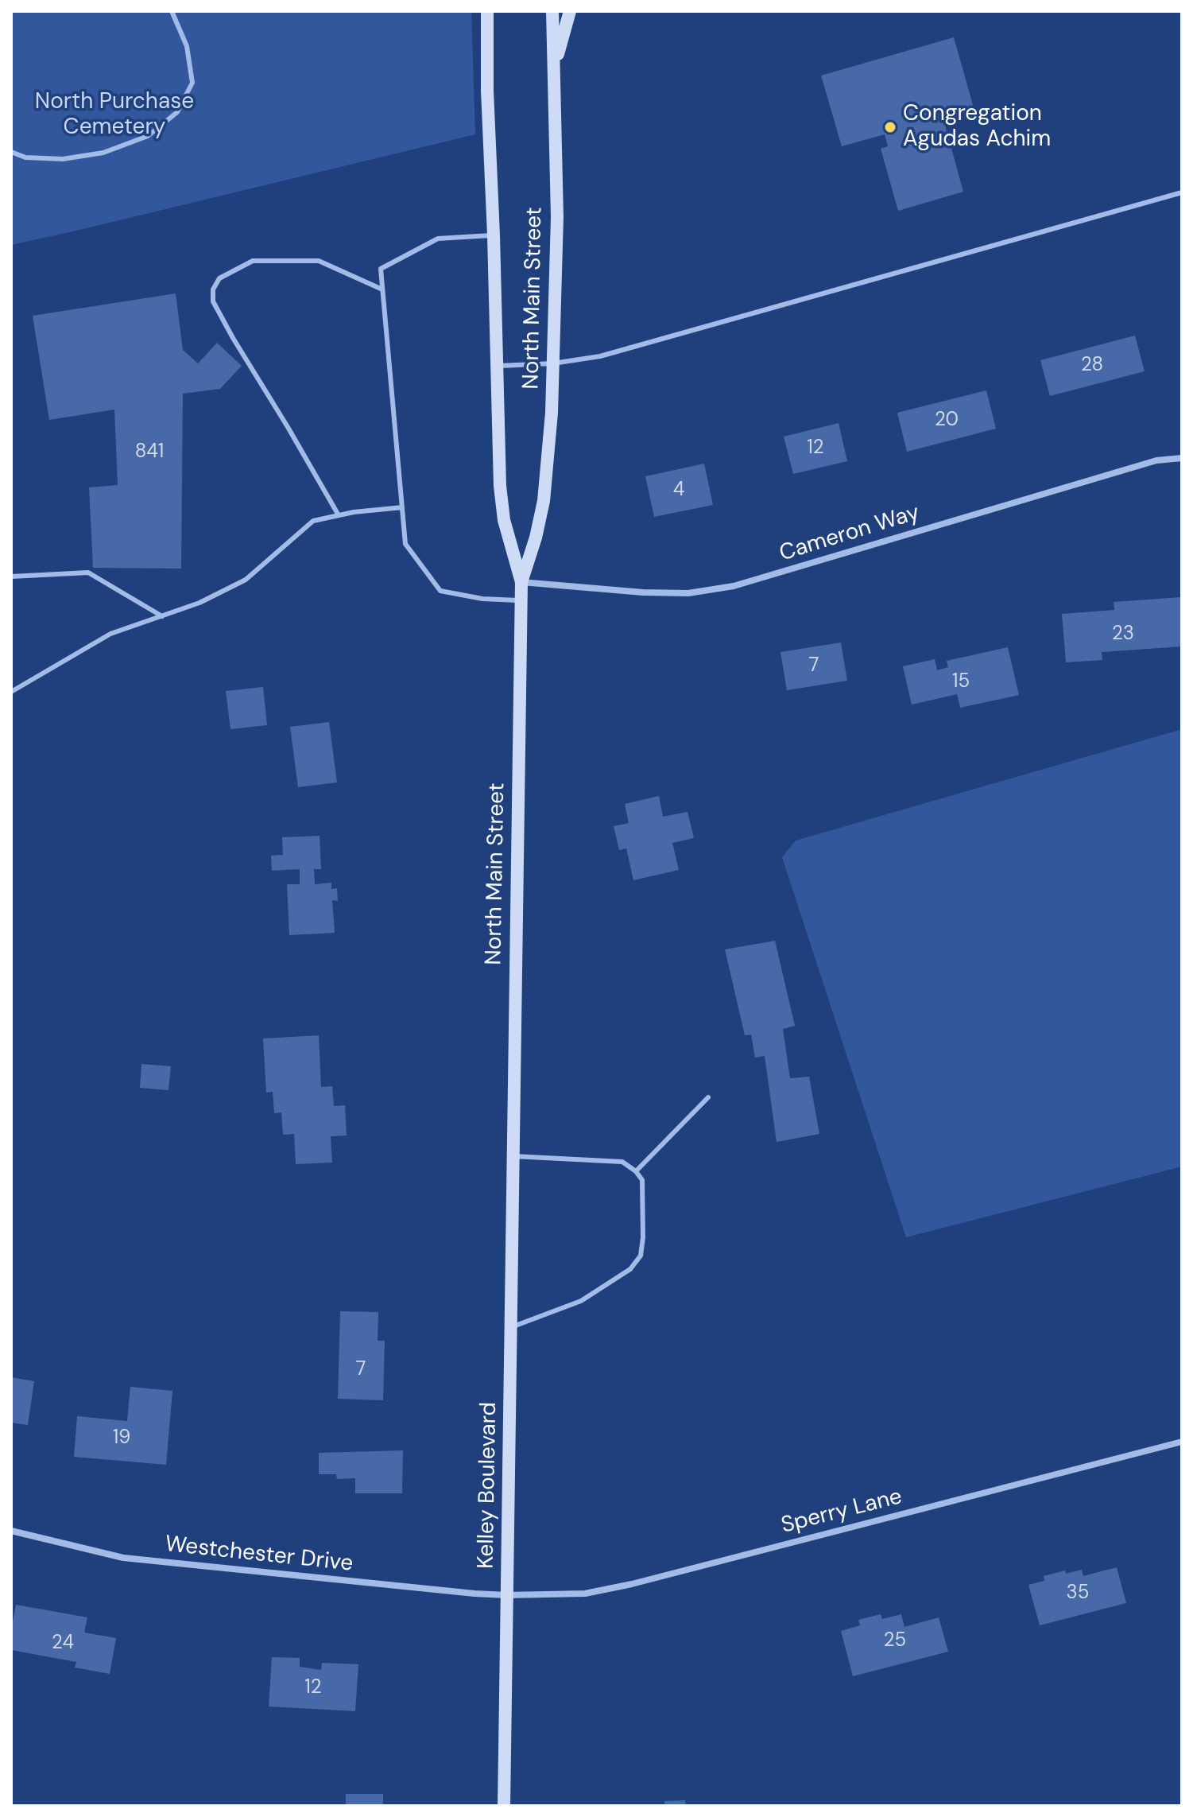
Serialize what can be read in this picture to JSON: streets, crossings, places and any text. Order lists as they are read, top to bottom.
{
  "streets": {
    "main road": ["North Main Street", "Kelley Boulevard"],
    "street": ["Cameron Way", "Sperry Lane", "Westchester Drive"]
  },
  "crossings": [
    ["North Main Street", "Cameron Way"],
    ["North Main Street", "Kelley Boulevard"],
    ["Kelley Boulevard", "Sperry Lane"],
    ["Kelley Boulevard", "Westchester Drive"],
    ["Sperry Lane", "Westchester Drive"]
  ],
  "parks": ["North Purchase Cemetery"],
  "places": ["Congregation Agudas Achim"],
  "house_numbers": [
    "28",
    "20",
    "12",
    "841",
    "4",
    "23",
    "7",
    "15",
    "7",
    "19",
    "35",
    "25",
    "24",
    "12"
  ]
}
